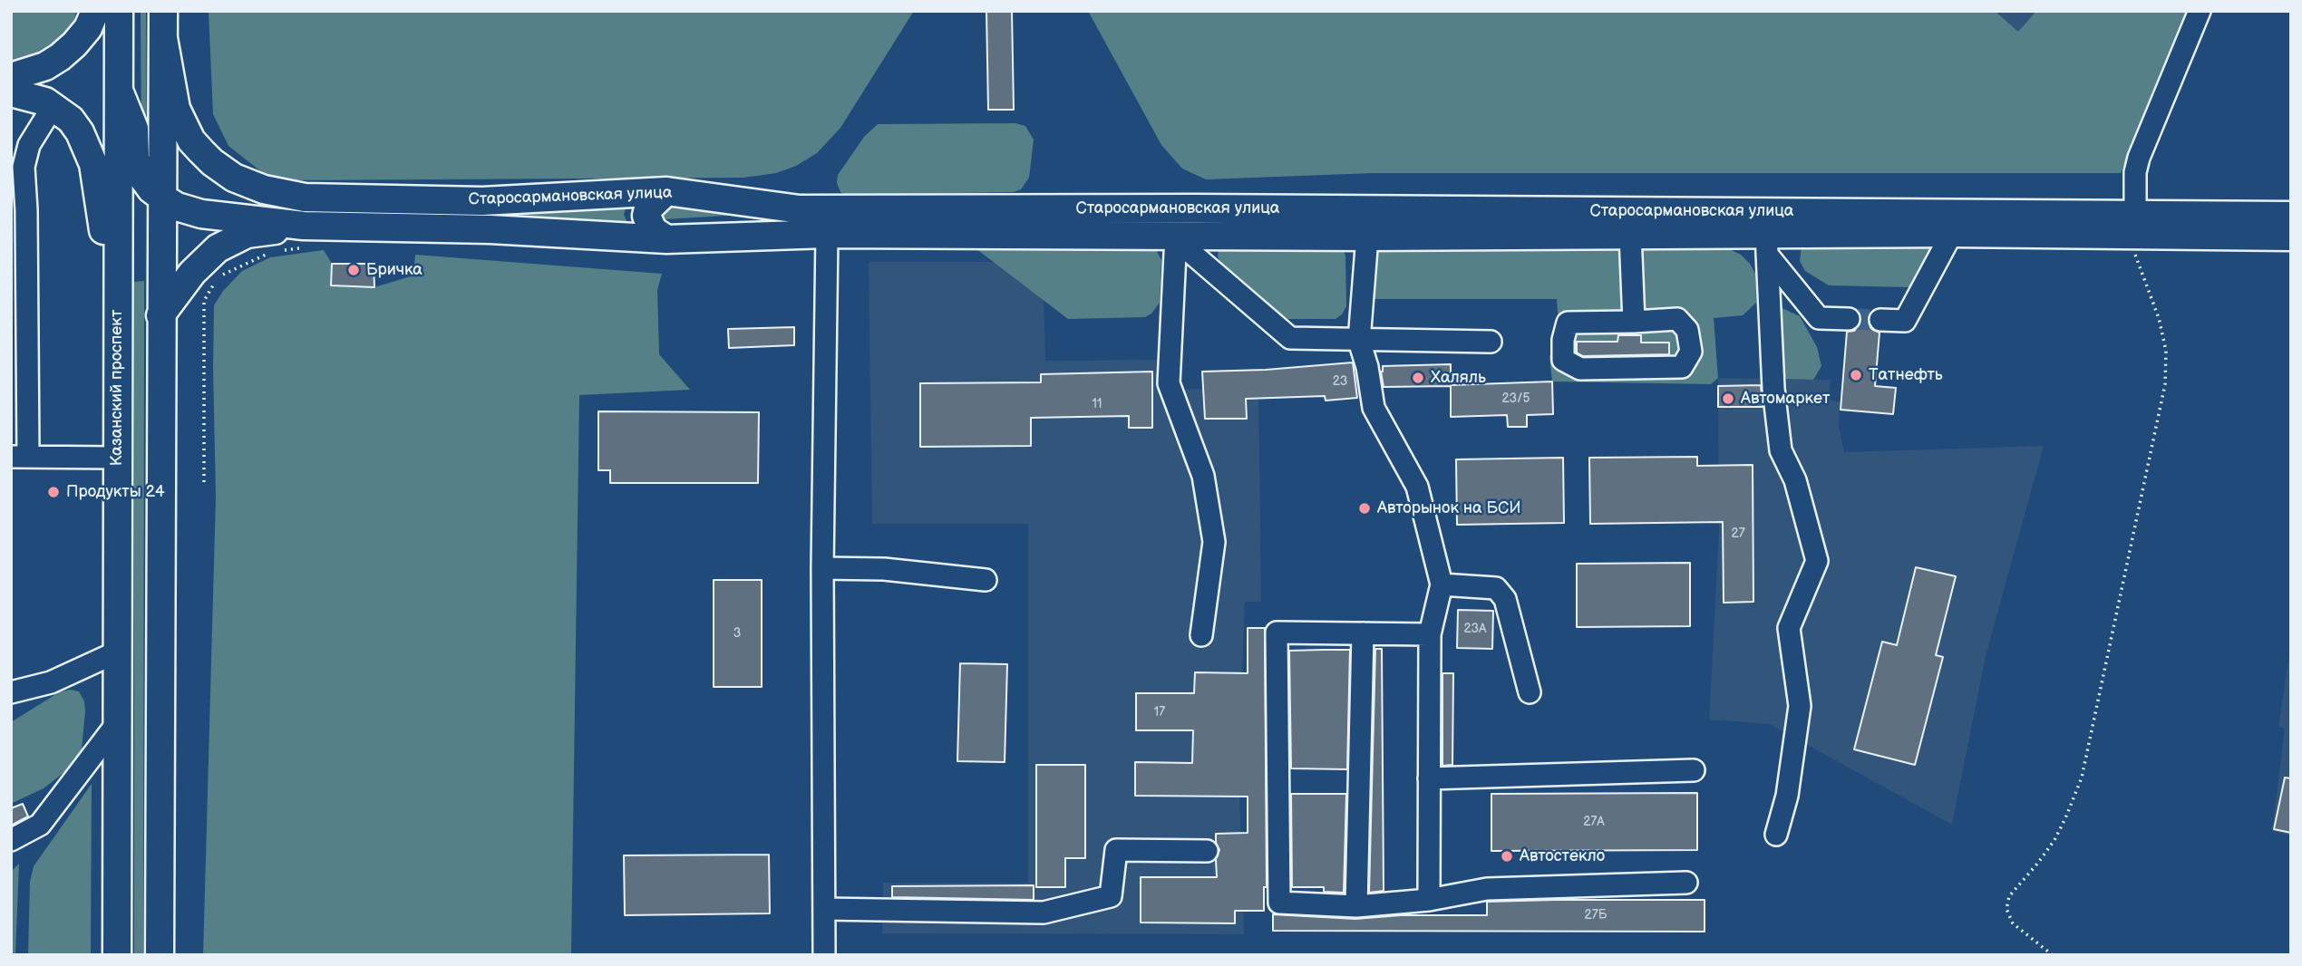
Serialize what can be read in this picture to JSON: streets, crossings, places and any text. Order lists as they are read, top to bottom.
{
  "streets": {
    "main road": ["Старосармановская улица", "Казанский проспект"]
  },
  "places": [
    "Бричка",
    "Татнефть",
    "Халяль",
    "Автомаркет",
    "Продукты 24",
    "Авторынок на БСИ",
    "Автостекло"
  ],
  "house_numbers": [
    "23",
    "23/5",
    "11",
    "27",
    "23А",
    "3",
    "17",
    "27А",
    "27Б"
  ]
}
